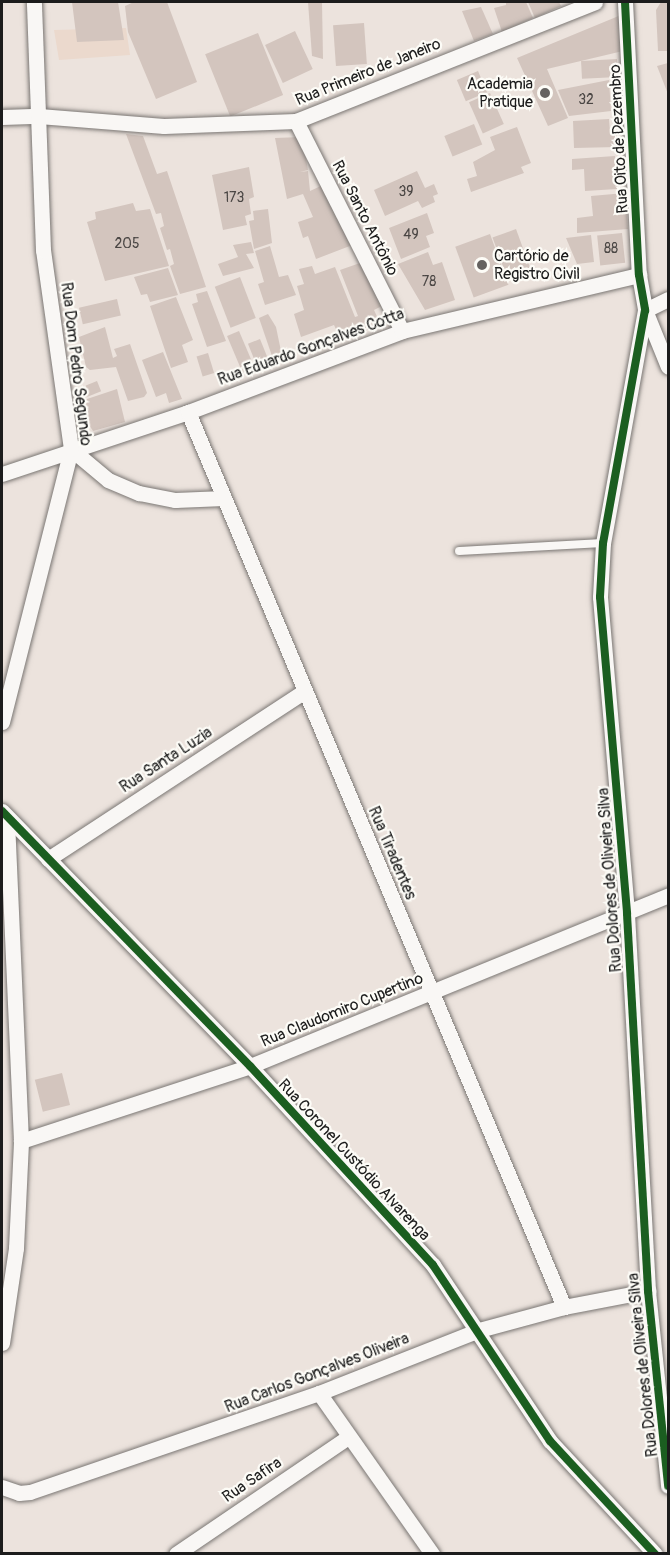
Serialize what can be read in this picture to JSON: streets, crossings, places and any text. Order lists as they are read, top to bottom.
{
  "streets": {
    "street": [
      "Rua Primeiro de Janeiro",
      "Rua Oito de Dezembro",
      "Rua Santo Antônio",
      "Rua Eduardo Gonçalves Cotta",
      "Rua Dom Pedro Segundo",
      "Rua Santa Luzia",
      "Rua Tiradentes",
      "Rua Dolores de Oliveira Silva",
      "Rua Claudomiro Cupertino",
      "Rua Coronel Custódio Alvarenga",
      "Rua Carlos Gonçalves Oliveira",
      "Rua Safira"
    ]
  },
  "crossings": [
    ["Rua Primeiro de Janeiro", "Rua Santo Antônio"],
    ["Rua Primeiro de Janeiro", "Rua Dom Pedro Segundo"],
    ["Rua Oito de Dezembro", "Rua Eduardo Gonçalves Cotta"],
    ["Rua Oito de Dezembro", "Rua Dolores de Oliveira Silva"],
    ["Rua Santo Antônio", "Rua Eduardo Gonçalves Cotta"],
    ["Rua Eduardo Gonçalves Cotta", "Rua Dom Pedro Segundo"],
    ["Rua Eduardo Gonçalves Cotta", "Rua Tiradentes"],
    ["Rua Eduardo Gonçalves Cotta", "Rua Dolores de Oliveira Silva"],
    ["Rua Santa Luzia", "Rua Tiradentes"],
    ["Rua Santa Luzia", "Rua Coronel Custódio Alvarenga"],
    ["Rua Tiradentes", "Rua Claudomiro Cupertino"],
    ["Rua Tiradentes", "Rua Carlos Gonçalves Oliveira"],
    ["Rua Dolores de Oliveira Silva", "Rua Claudomiro Cupertino"],
    ["Rua Dolores de Oliveira Silva", "Rua Carlos Gonçalves Oliveira"],
    ["Rua Claudomiro Cupertino", "Rua Coronel Custódio Alvarenga"],
    ["Rua Coronel Custódio Alvarenga", "Rua Carlos Gonçalves Oliveira"]
  ],
  "places": ["Academia Pratique", "Cartório de Registro Civil"],
  "house_numbers": [
    "32",
    "39",
    "173",
    "49",
    "205",
    "88",
    "78"
  ]
}
